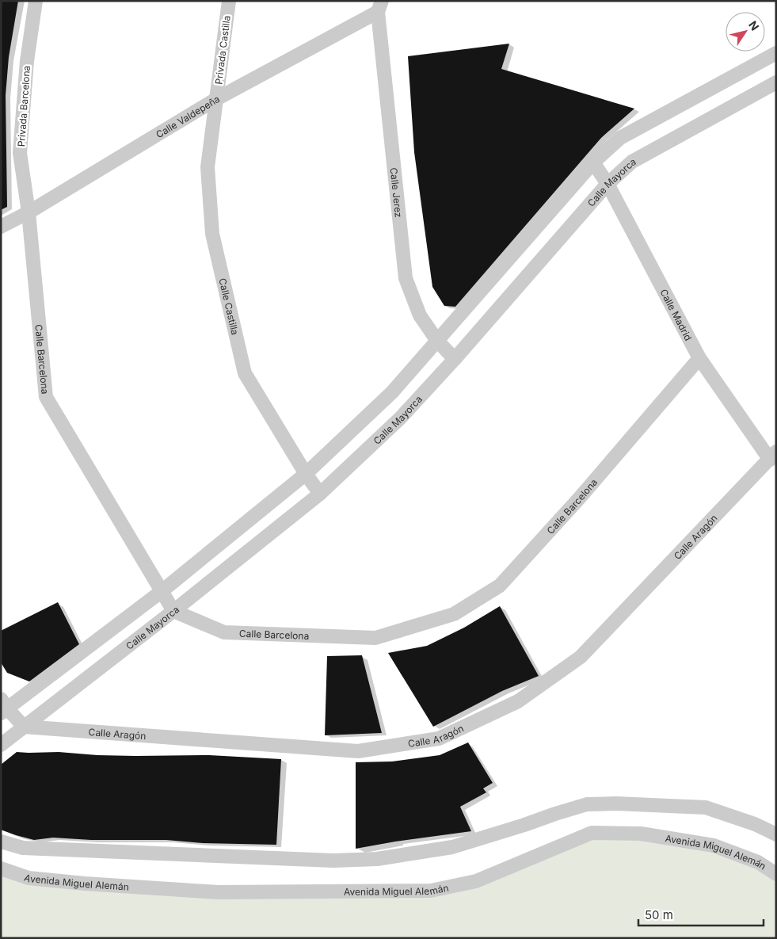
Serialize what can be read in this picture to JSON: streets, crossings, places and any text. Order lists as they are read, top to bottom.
{
  "streets": {
    "street": [
      "Privada Castilla",
      "Privada Barcelona",
      "Calle Valdepeña",
      "Calle Mayorca",
      "Calle Jerez",
      "Calle Castilla",
      "Calle Madrid",
      "Calle Barcelona",
      "Calle Aragón",
      "Avenida Miguel Alemán"
    ]
  },
  "crossings": [
    ["Privada Castilla", "Calle Valdepeña"],
    ["Privada Castilla", "Calle Castilla"],
    ["Privada Barcelona", "Calle Valdepeña"],
    ["Privada Barcelona", "Calle Barcelona"],
    ["Calle Valdepeña", "Calle Jerez"],
    ["Calle Valdepeña", "Calle Castilla"],
    ["Calle Valdepeña", "Calle Barcelona"],
    ["Calle Mayorca", "Calle Jerez"],
    ["Calle Mayorca", "Calle Castilla"],
    ["Calle Mayorca", "Calle Madrid"],
    ["Calle Mayorca", "Calle Barcelona"],
    ["Calle Mayorca", "Calle Aragón"],
    ["Calle Madrid", "Calle Barcelona"],
    ["Calle Madrid", "Calle Aragón"]
  ],
  "scale_bar": "50 m",
  "north": "top right"
}
